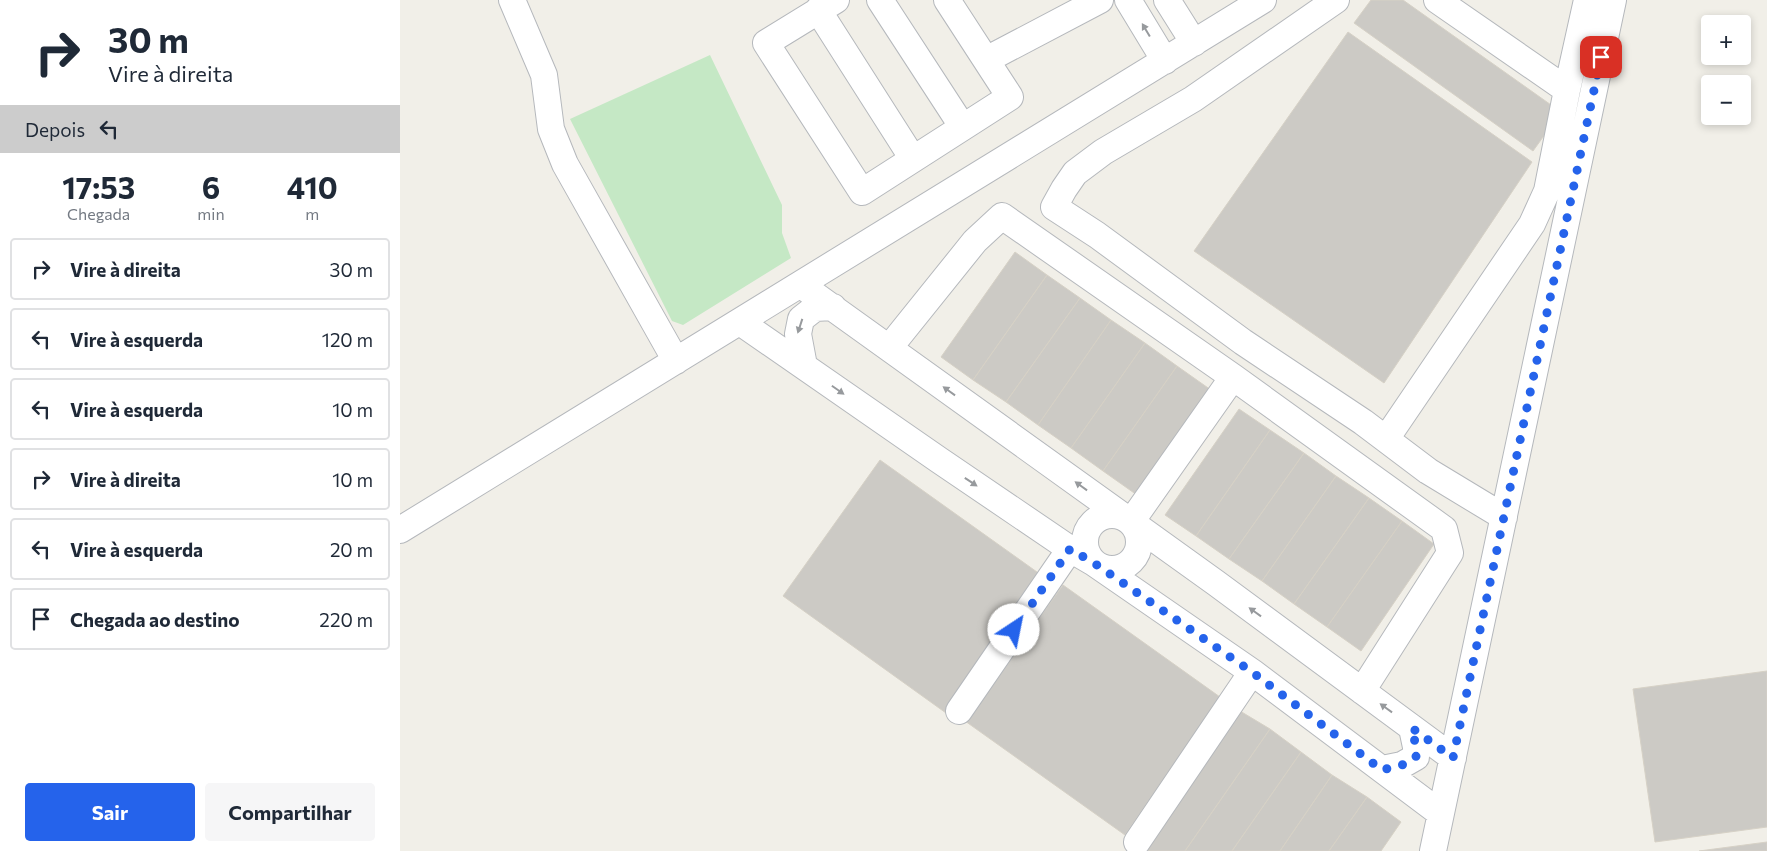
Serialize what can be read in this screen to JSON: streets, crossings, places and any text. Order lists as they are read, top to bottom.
{
  "page": {
    "turn": ["30 m", "Vire à direita"],
    "map_buttons": ["+", "−"],
    "then": "Depois",
    "eta": [
      "17:53",
      "Chegada",
      "6",
      "min",
      "410",
      "m"
    ],
    "list": [
      {
        "name": "Vire à direita",
        "value": "30 m"
      },
      {
        "name": "Vire à esquerda",
        "value": "120 m"
      },
      {
        "name": "Vire à esquerda",
        "value": "10 m"
      },
      {
        "name": "Vire à direita",
        "value": "10 m"
      },
      {
        "name": "Vire à esquerda",
        "value": "20 m"
      },
      {
        "name": "Chegada ao destino",
        "value": "220 m"
      }
    ],
    "buttons": ["Sair", "Compartilhar"]
  }
}
